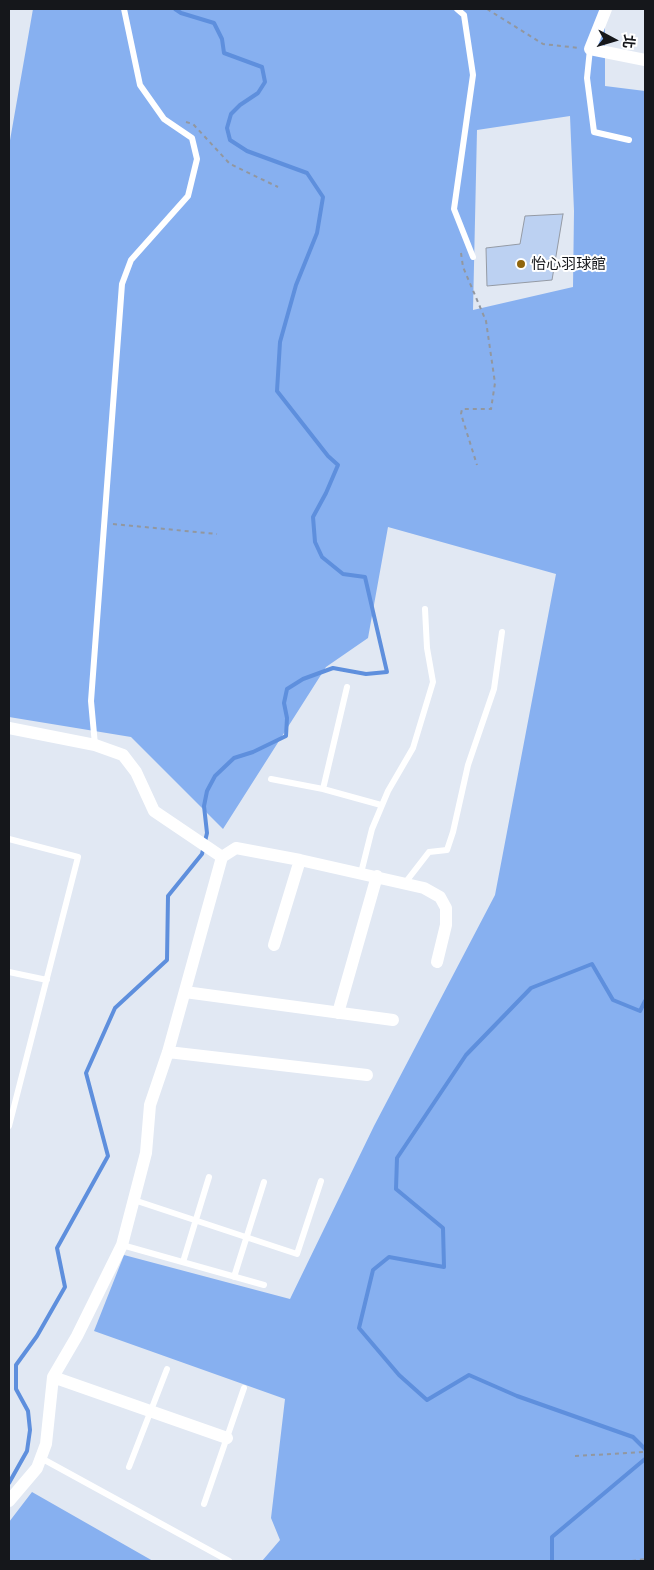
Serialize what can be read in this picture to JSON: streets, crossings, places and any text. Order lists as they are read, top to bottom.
{
  "places": ["怡心羽球館"],
  "north": "right"
}
